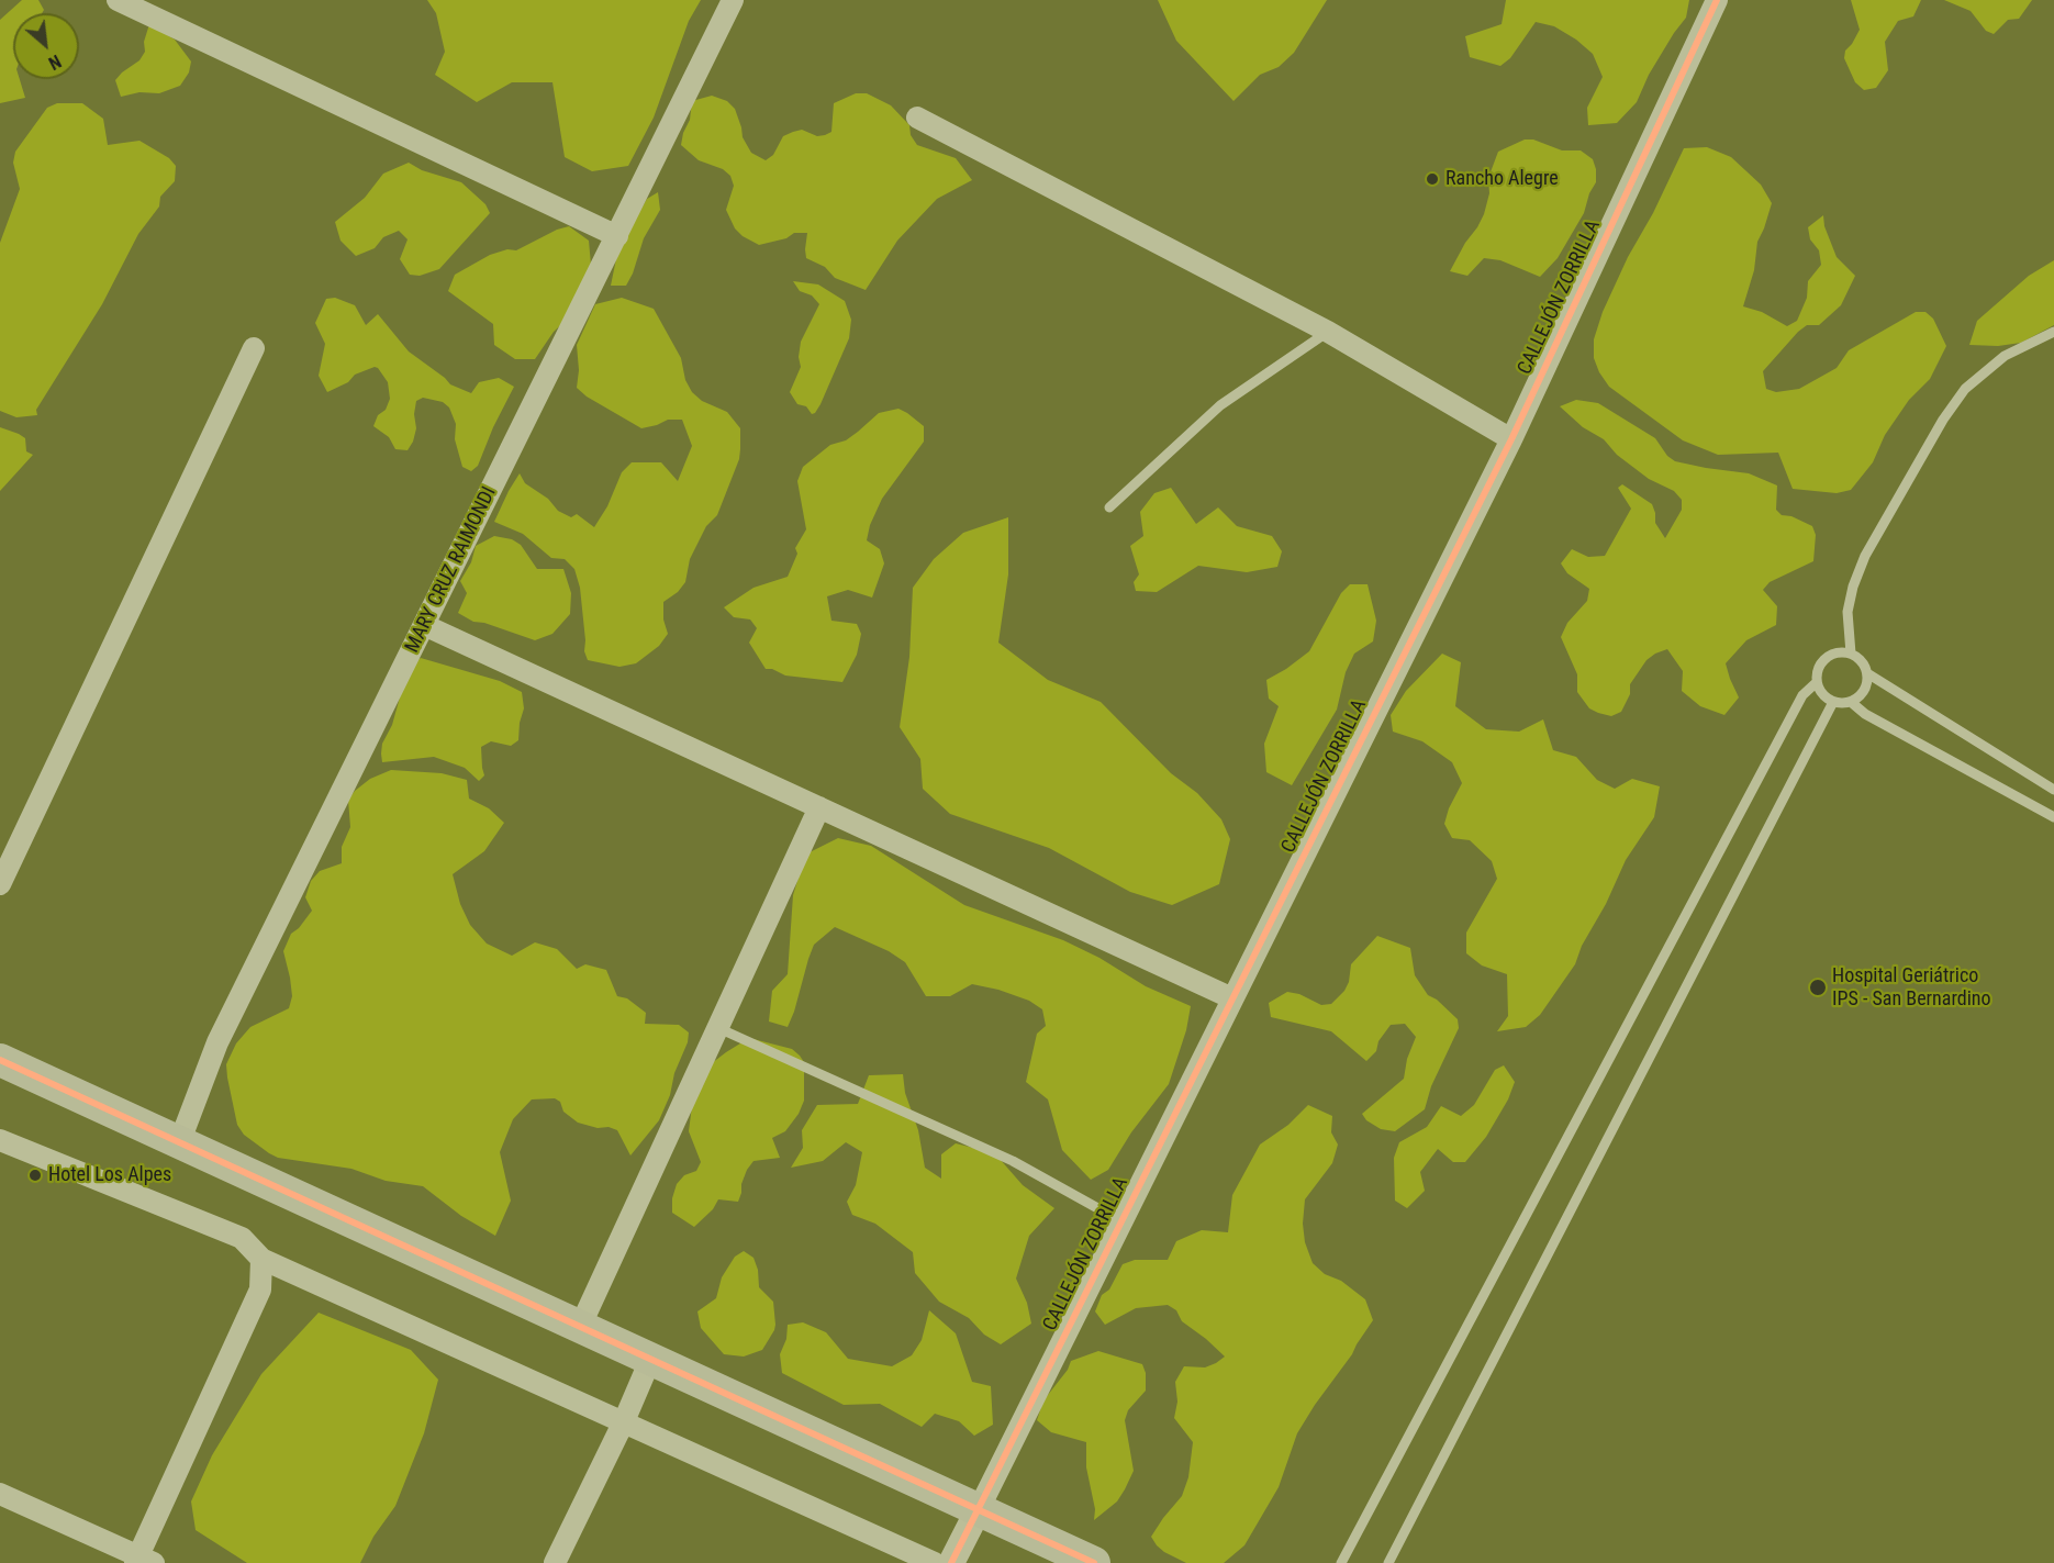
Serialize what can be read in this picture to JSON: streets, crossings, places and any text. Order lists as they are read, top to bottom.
{
  "streets": {
    "street": ["CALLEJÓN ZORRILLA", "MARY CRUZ RAIMONDI"]
  },
  "places": ["Rancho Alegre", "Hospital Geriátrico IPS - San Bernardino", "Hotel Los Alpes"],
  "north": "bottom right"
}
